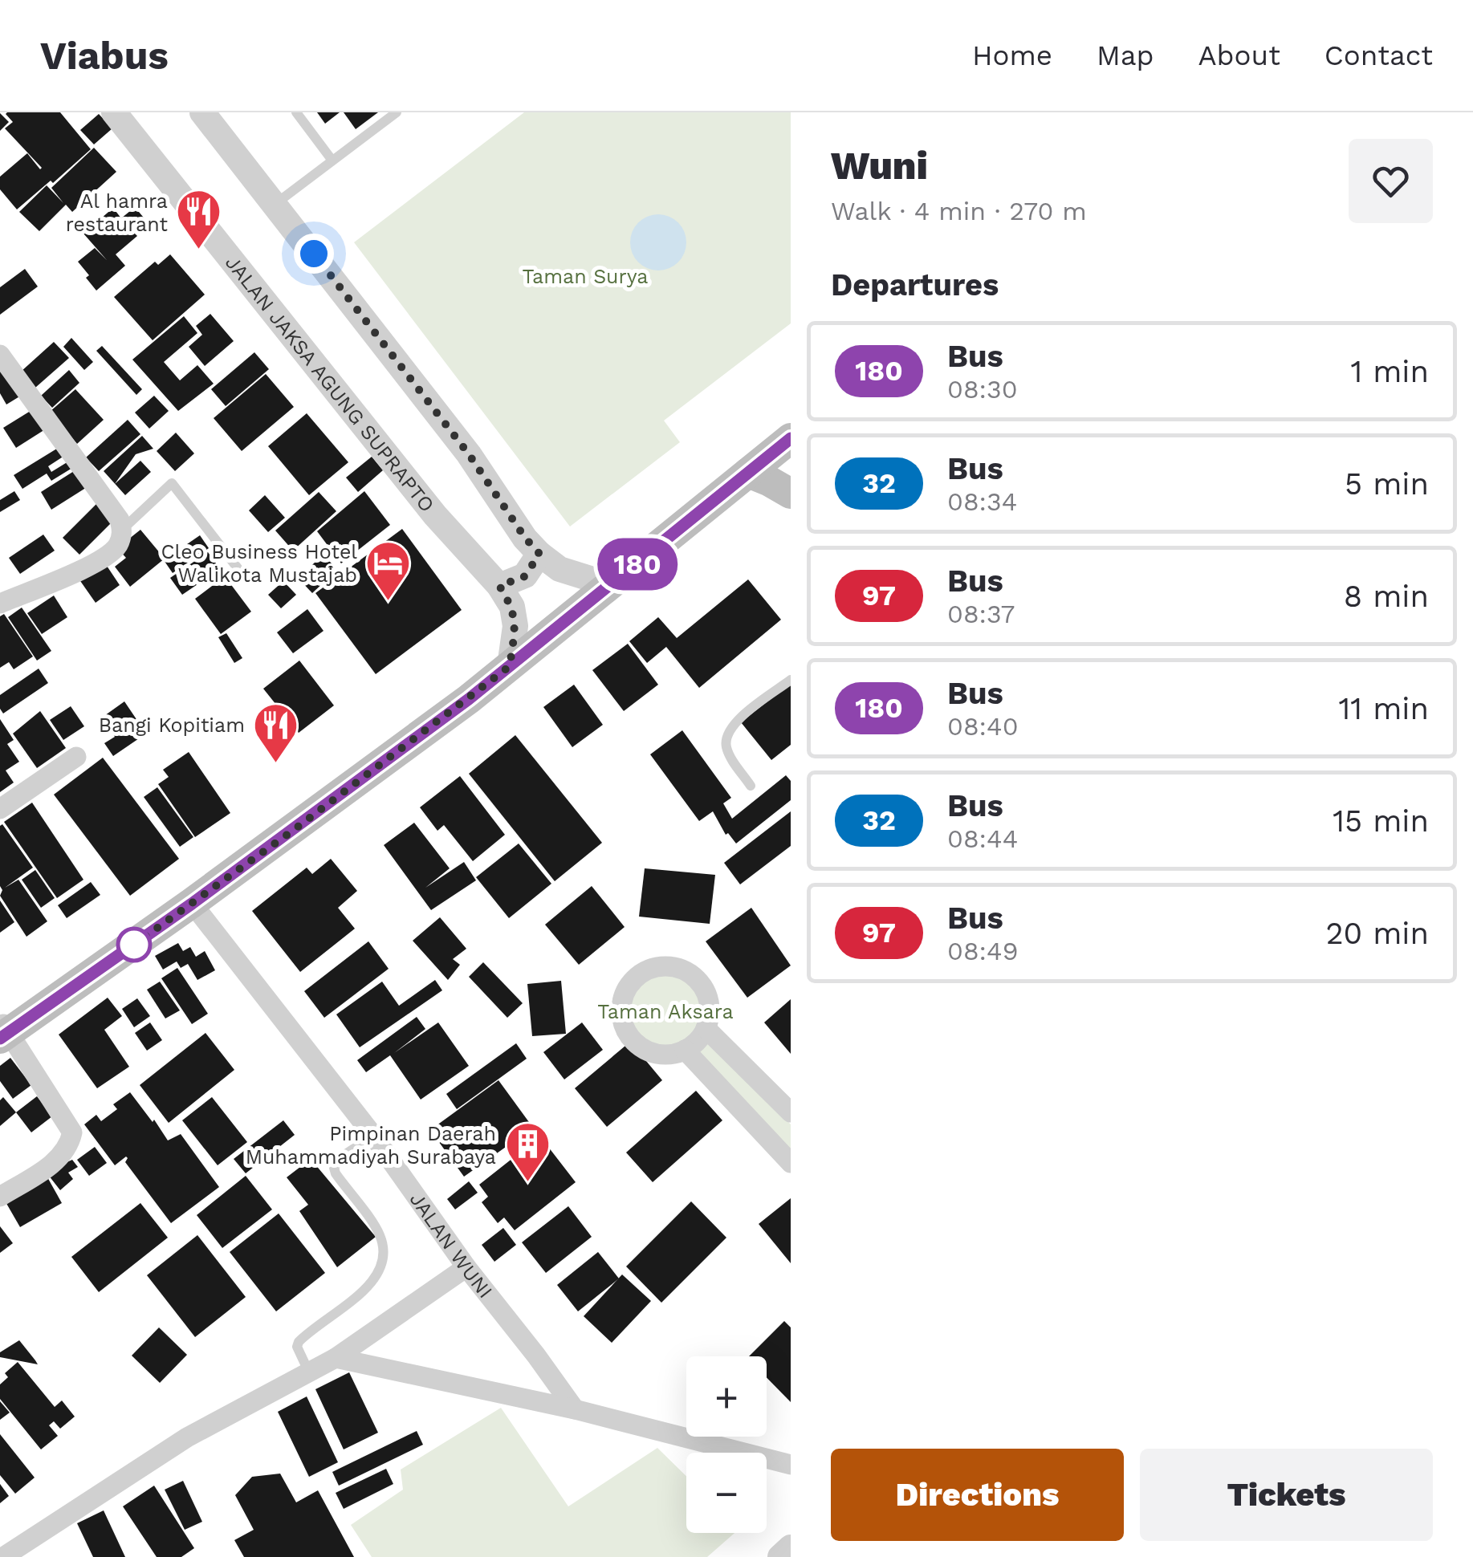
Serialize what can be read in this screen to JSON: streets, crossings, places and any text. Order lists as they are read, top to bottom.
{
  "streets": {
    "street": ["JALAN JAKSA AGUNG SUPRAPTO", "JALAN WUNI"]
  },
  "parks": ["Taman Surya", "Taman Aksara"],
  "places": {
    "restaurant": ["Al hamra restaurant", "Bangi Kopitiam"],
    "hotel": ["Cleo Business Hotel Walikota Mustajab"],
    "building": ["Pimpinan Daerah Muhammadiyah Surabaya"]
  },
  "lines": ["bus line 180"],
  "page": {
    "header": "Viabus",
    "nav": [
      "Home",
      "Map",
      "About",
      "Contact"
    ],
    "on_map": "180",
    "heading": [
      ["Wuni", "Walk · 4 min · 270 m"],
      "Departures"
    ],
    "list": [
      {
        "mark": "180",
        "name": "Bus",
        "note": "08:30",
        "value": "1 min"
      },
      {
        "mark": "32",
        "name": "Bus",
        "note": "08:34",
        "value": "5 min"
      },
      {
        "mark": "97",
        "name": "Bus",
        "note": "08:37",
        "value": "8 min"
      },
      {
        "mark": "180",
        "name": "Bus",
        "note": "08:40",
        "value": "11 min"
      },
      {
        "mark": "32",
        "name": "Bus",
        "note": "08:44",
        "value": "15 min"
      },
      {
        "mark": "97",
        "name": "Bus",
        "note": "08:49",
        "value": "20 min"
      }
    ],
    "map_buttons": ["+", "−"],
    "buttons": ["Directions", "Tickets"]
  }
}
